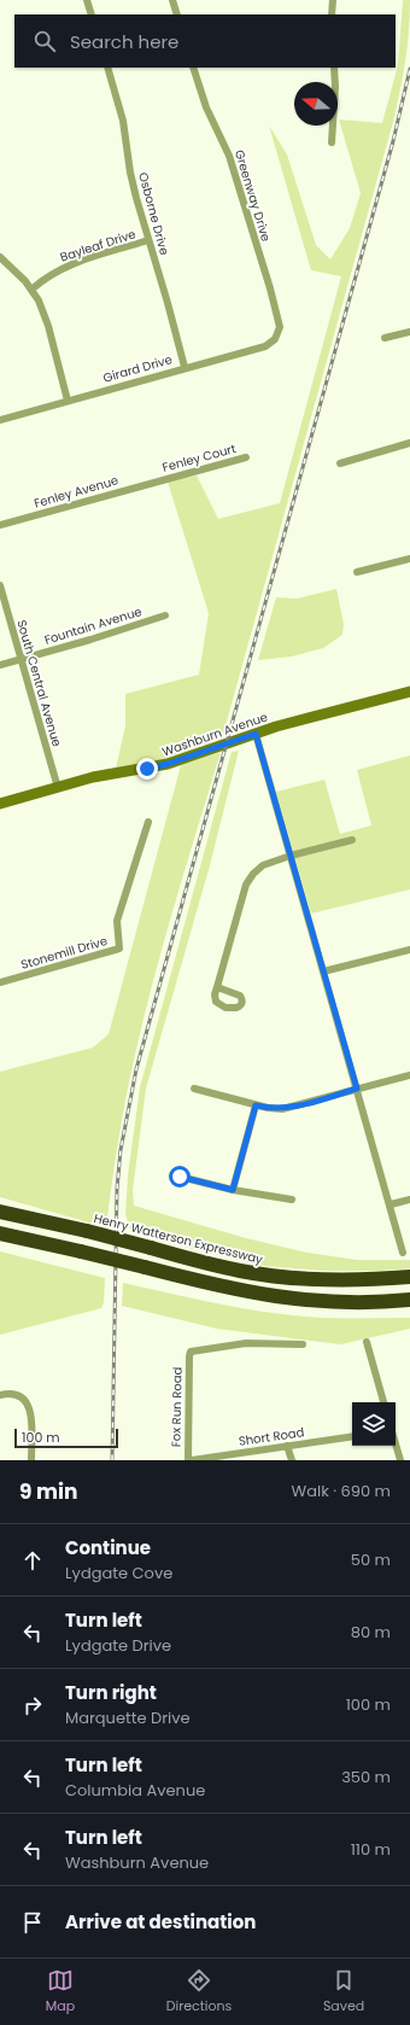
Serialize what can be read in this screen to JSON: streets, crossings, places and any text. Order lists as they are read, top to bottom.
{
  "streets": {
    "highway": ["Henry Watterson Expressway"],
    "street": [
      "Greenway Drive",
      "Osborne Drive",
      "Bayleaf Drive",
      "Girard Drive",
      "Fenley Court",
      "Fenley Avenue",
      "Fountain Avenue",
      "South Central Avenue",
      "Washburn Avenue",
      "Stonemill Drive",
      "Fox Run Road",
      "Short Road"
    ]
  },
  "crossings": [
    ["Greenway Drive", "Girard Drive"],
    ["Osborne Drive", "Bayleaf Drive"],
    ["Osborne Drive", "Girard Drive"],
    ["Fenley Court", "Fenley Avenue"],
    ["Fountain Avenue", "South Central Avenue"],
    ["South Central Avenue", "Washburn Avenue"]
  ],
  "scale_bar": "100 m",
  "north": "left",
  "page": {
    "search": "Search here",
    "scale": "100 m",
    "heading": ["9 min", "Walk · 690 m"],
    "list": [
      ["Continue", "Lydgate Cove", "50 m"],
      ["Turn left", "Lydgate Drive", "80 m"],
      ["Turn right", "Marquette Drive", "100 m"],
      ["Turn left", "Columbia Avenue", "350 m"],
      ["Turn left", "Washburn Avenue", "110 m"],
      "Arrive at destination"
    ],
    "nav": ["Map", "Directions", "Saved"]
  }
}
